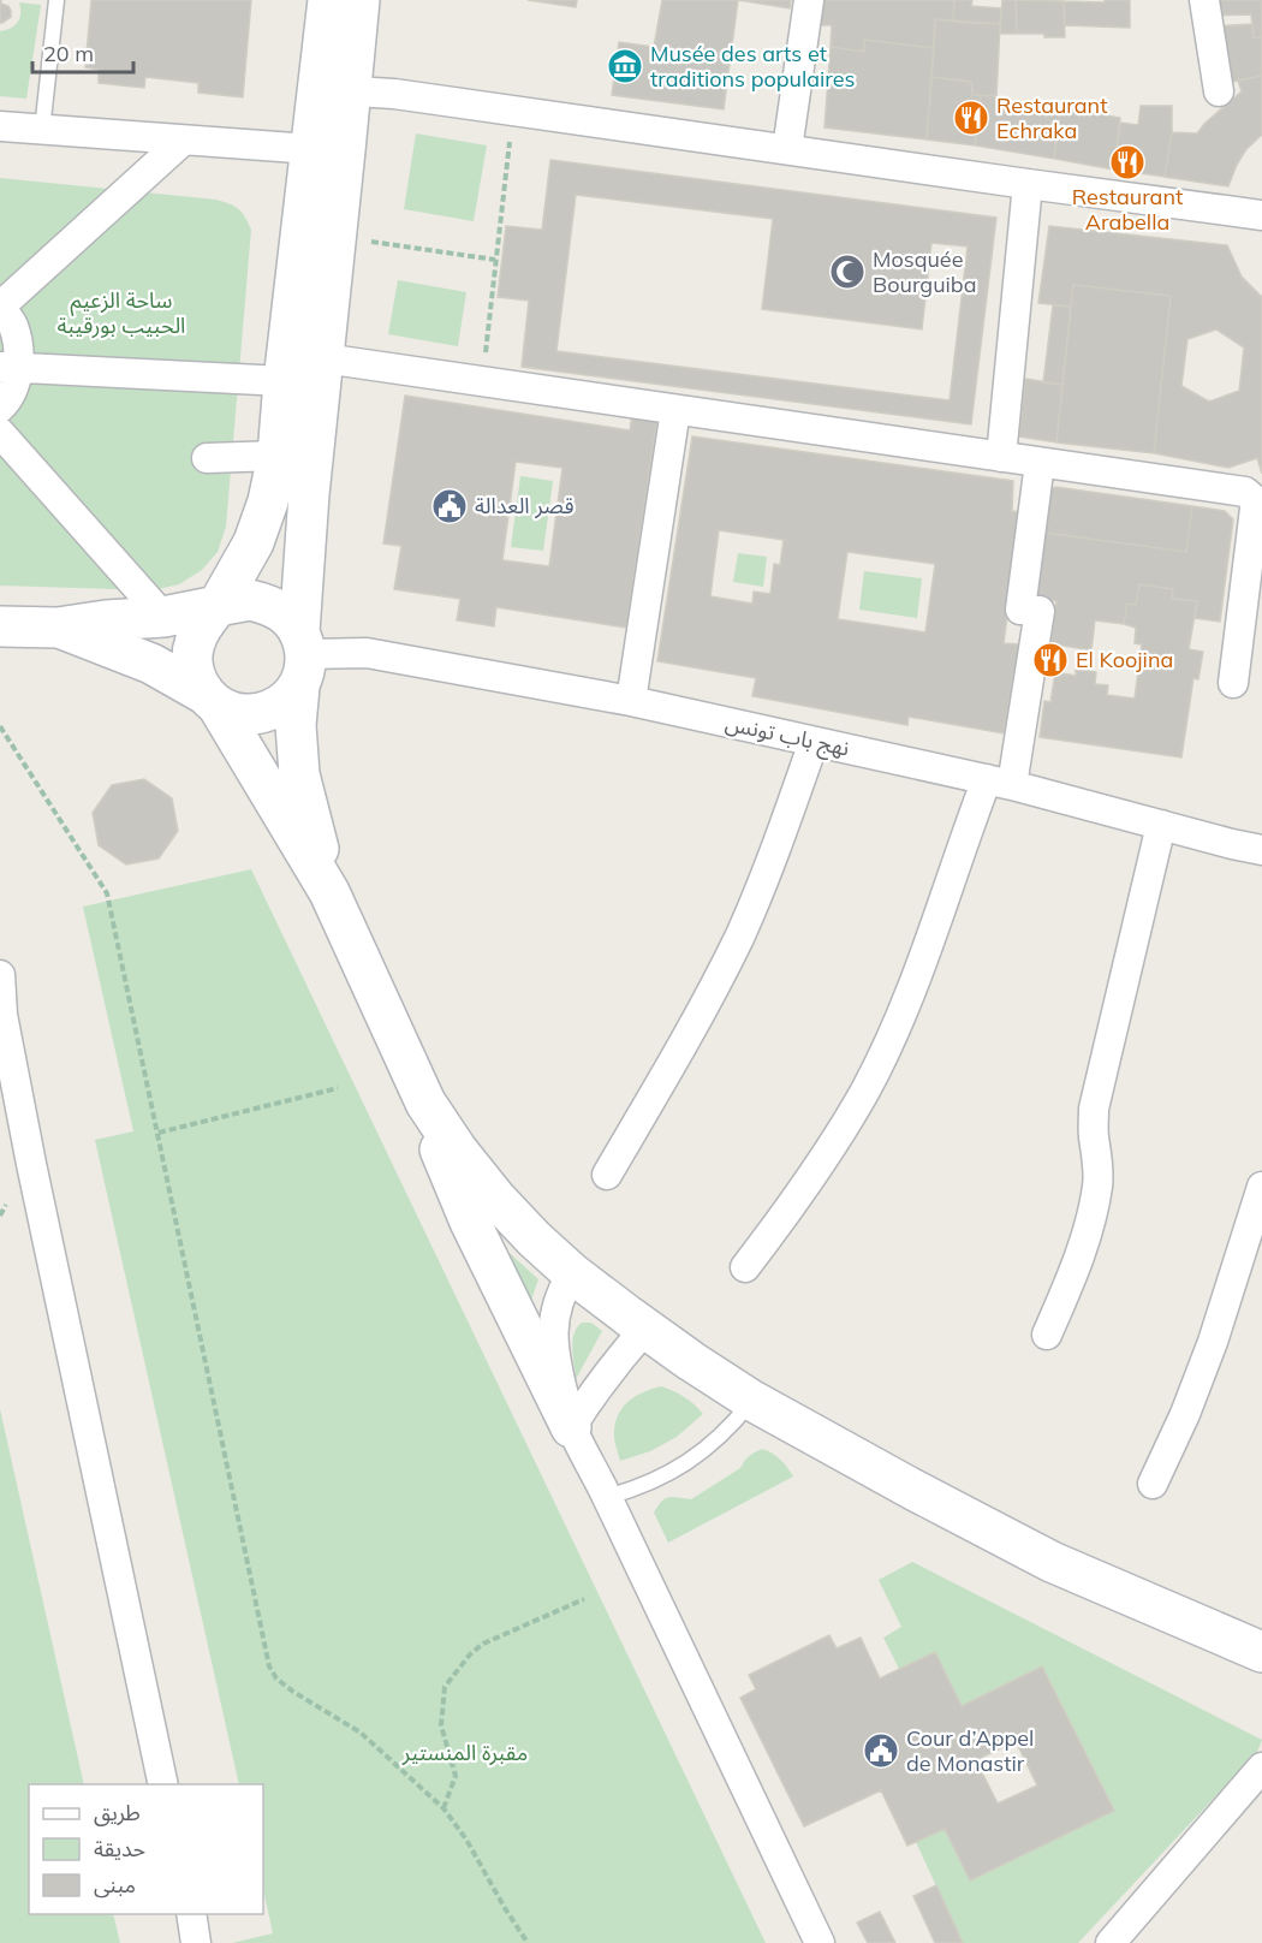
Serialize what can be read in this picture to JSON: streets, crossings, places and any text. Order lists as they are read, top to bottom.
{
  "streets": {
    "street": ["نهج باب تونس"]
  },
  "parks": ["ساحة الزعيم الحبيب بورقيبة", "مقبرة المنستير"],
  "places": {
    "museum": ["Musée des arts et traditions populaires"],
    "restaurant": ["Restaurant Echraka", "Restaurant Arabella", "El Koojina"],
    "mosque": ["Mosquée Bourguiba"],
    "public building": ["قصر العدالة", "Cour d’Appel de Monastir"]
  },
  "legend": ["طريق", "حديقة", "مبنى"],
  "scale_bar": "20 m"
}
